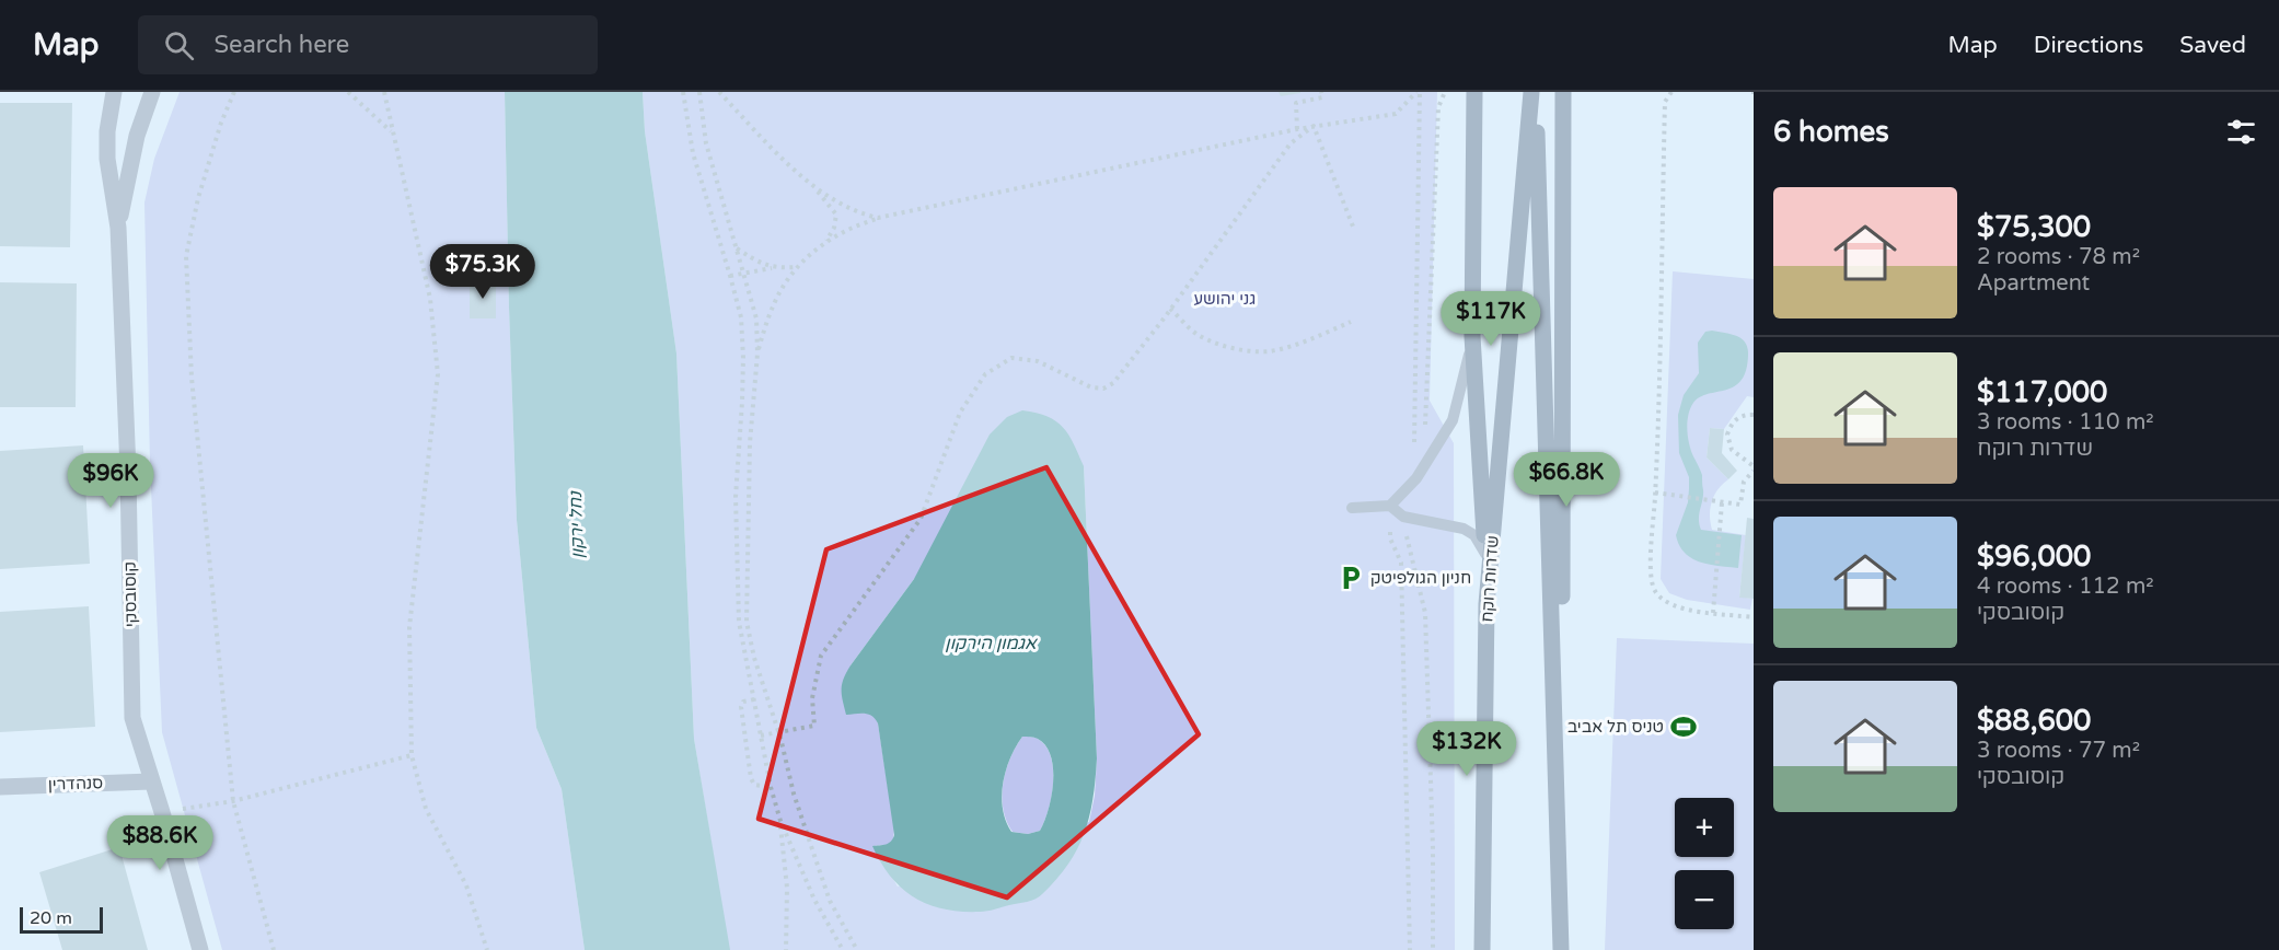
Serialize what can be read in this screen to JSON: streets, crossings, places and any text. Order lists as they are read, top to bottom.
{
  "streets": {
    "main road": ["שדרות רוקח"],
    "street": ["קוסובסקי", "סנהדרין"]
  },
  "crossings": [
    ["קוסובסקי", "סנהדרין"]
  ],
  "water": ["נחל ירקון", "אגמון הירקון"],
  "parks": ["גני יהושע"],
  "places": {
    "parking": ["חניון הגולפיטק"],
    "sports": ["טניס תל אביב"]
  },
  "scale_bar": "20 m",
  "page": {
    "header": "Map",
    "search": "Search here",
    "nav": ["Map", "Directions", "Saved"],
    "heading": "6 homes",
    "list": [
      {
        "name": "$75,300",
        "note": "2 rooms · 78 m² · Apartment"
      },
      {
        "name": "$117,000",
        "note": "3 rooms · 110 m² · שדרות רוקח"
      },
      {
        "name": "$96,000",
        "note": "4 rooms · 112 m² · קוסובסקי"
      },
      {
        "name": "$88,600",
        "note": "3 rooms · 77 m² · קוסובסקי"
      }
    ],
    "price": [
      "$75.3K",
      "$117K",
      "$66.8K",
      "$96K",
      "$132K",
      "$88.6K"
    ],
    "map_buttons": ["+", "−"],
    "scale": "20 m"
  }
}
